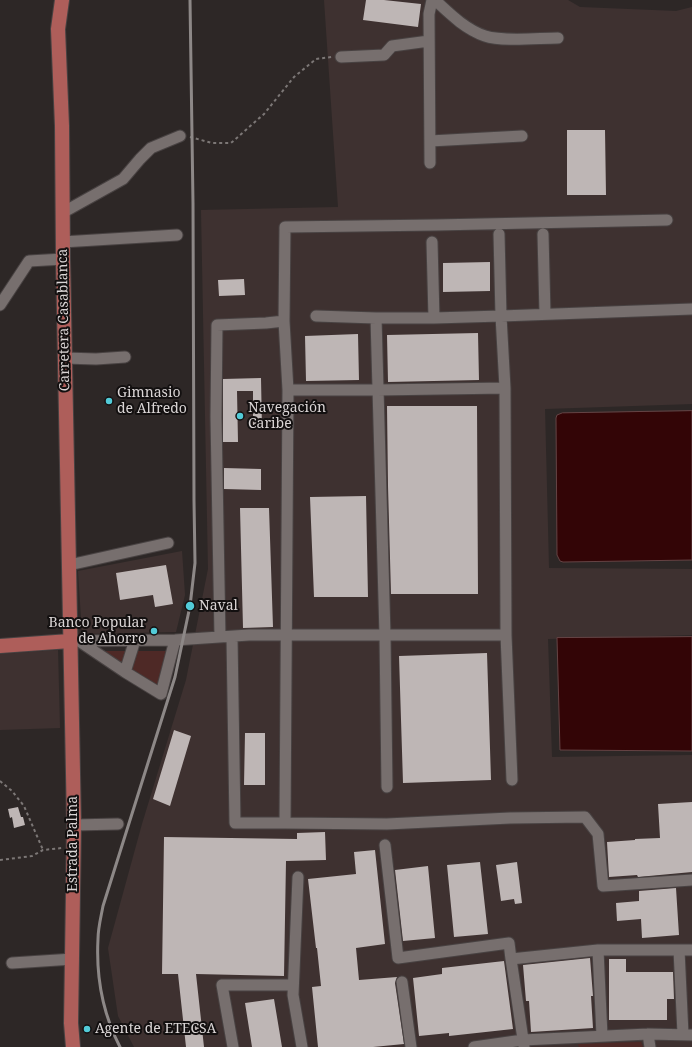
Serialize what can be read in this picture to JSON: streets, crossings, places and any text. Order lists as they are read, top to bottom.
{
  "streets": {
    "main road": ["Carretera Casablanca", "Estrada Palma"]
  },
  "crossings": [
    ["Carretera Casablanca", "Estrada Palma"]
  ],
  "places": [
    "Gimnasio de Alfredo",
    "Navegación Caribe",
    "Naval",
    "Banco Popular de Ahorro",
    "Agente de ETECSA"
  ]
}
